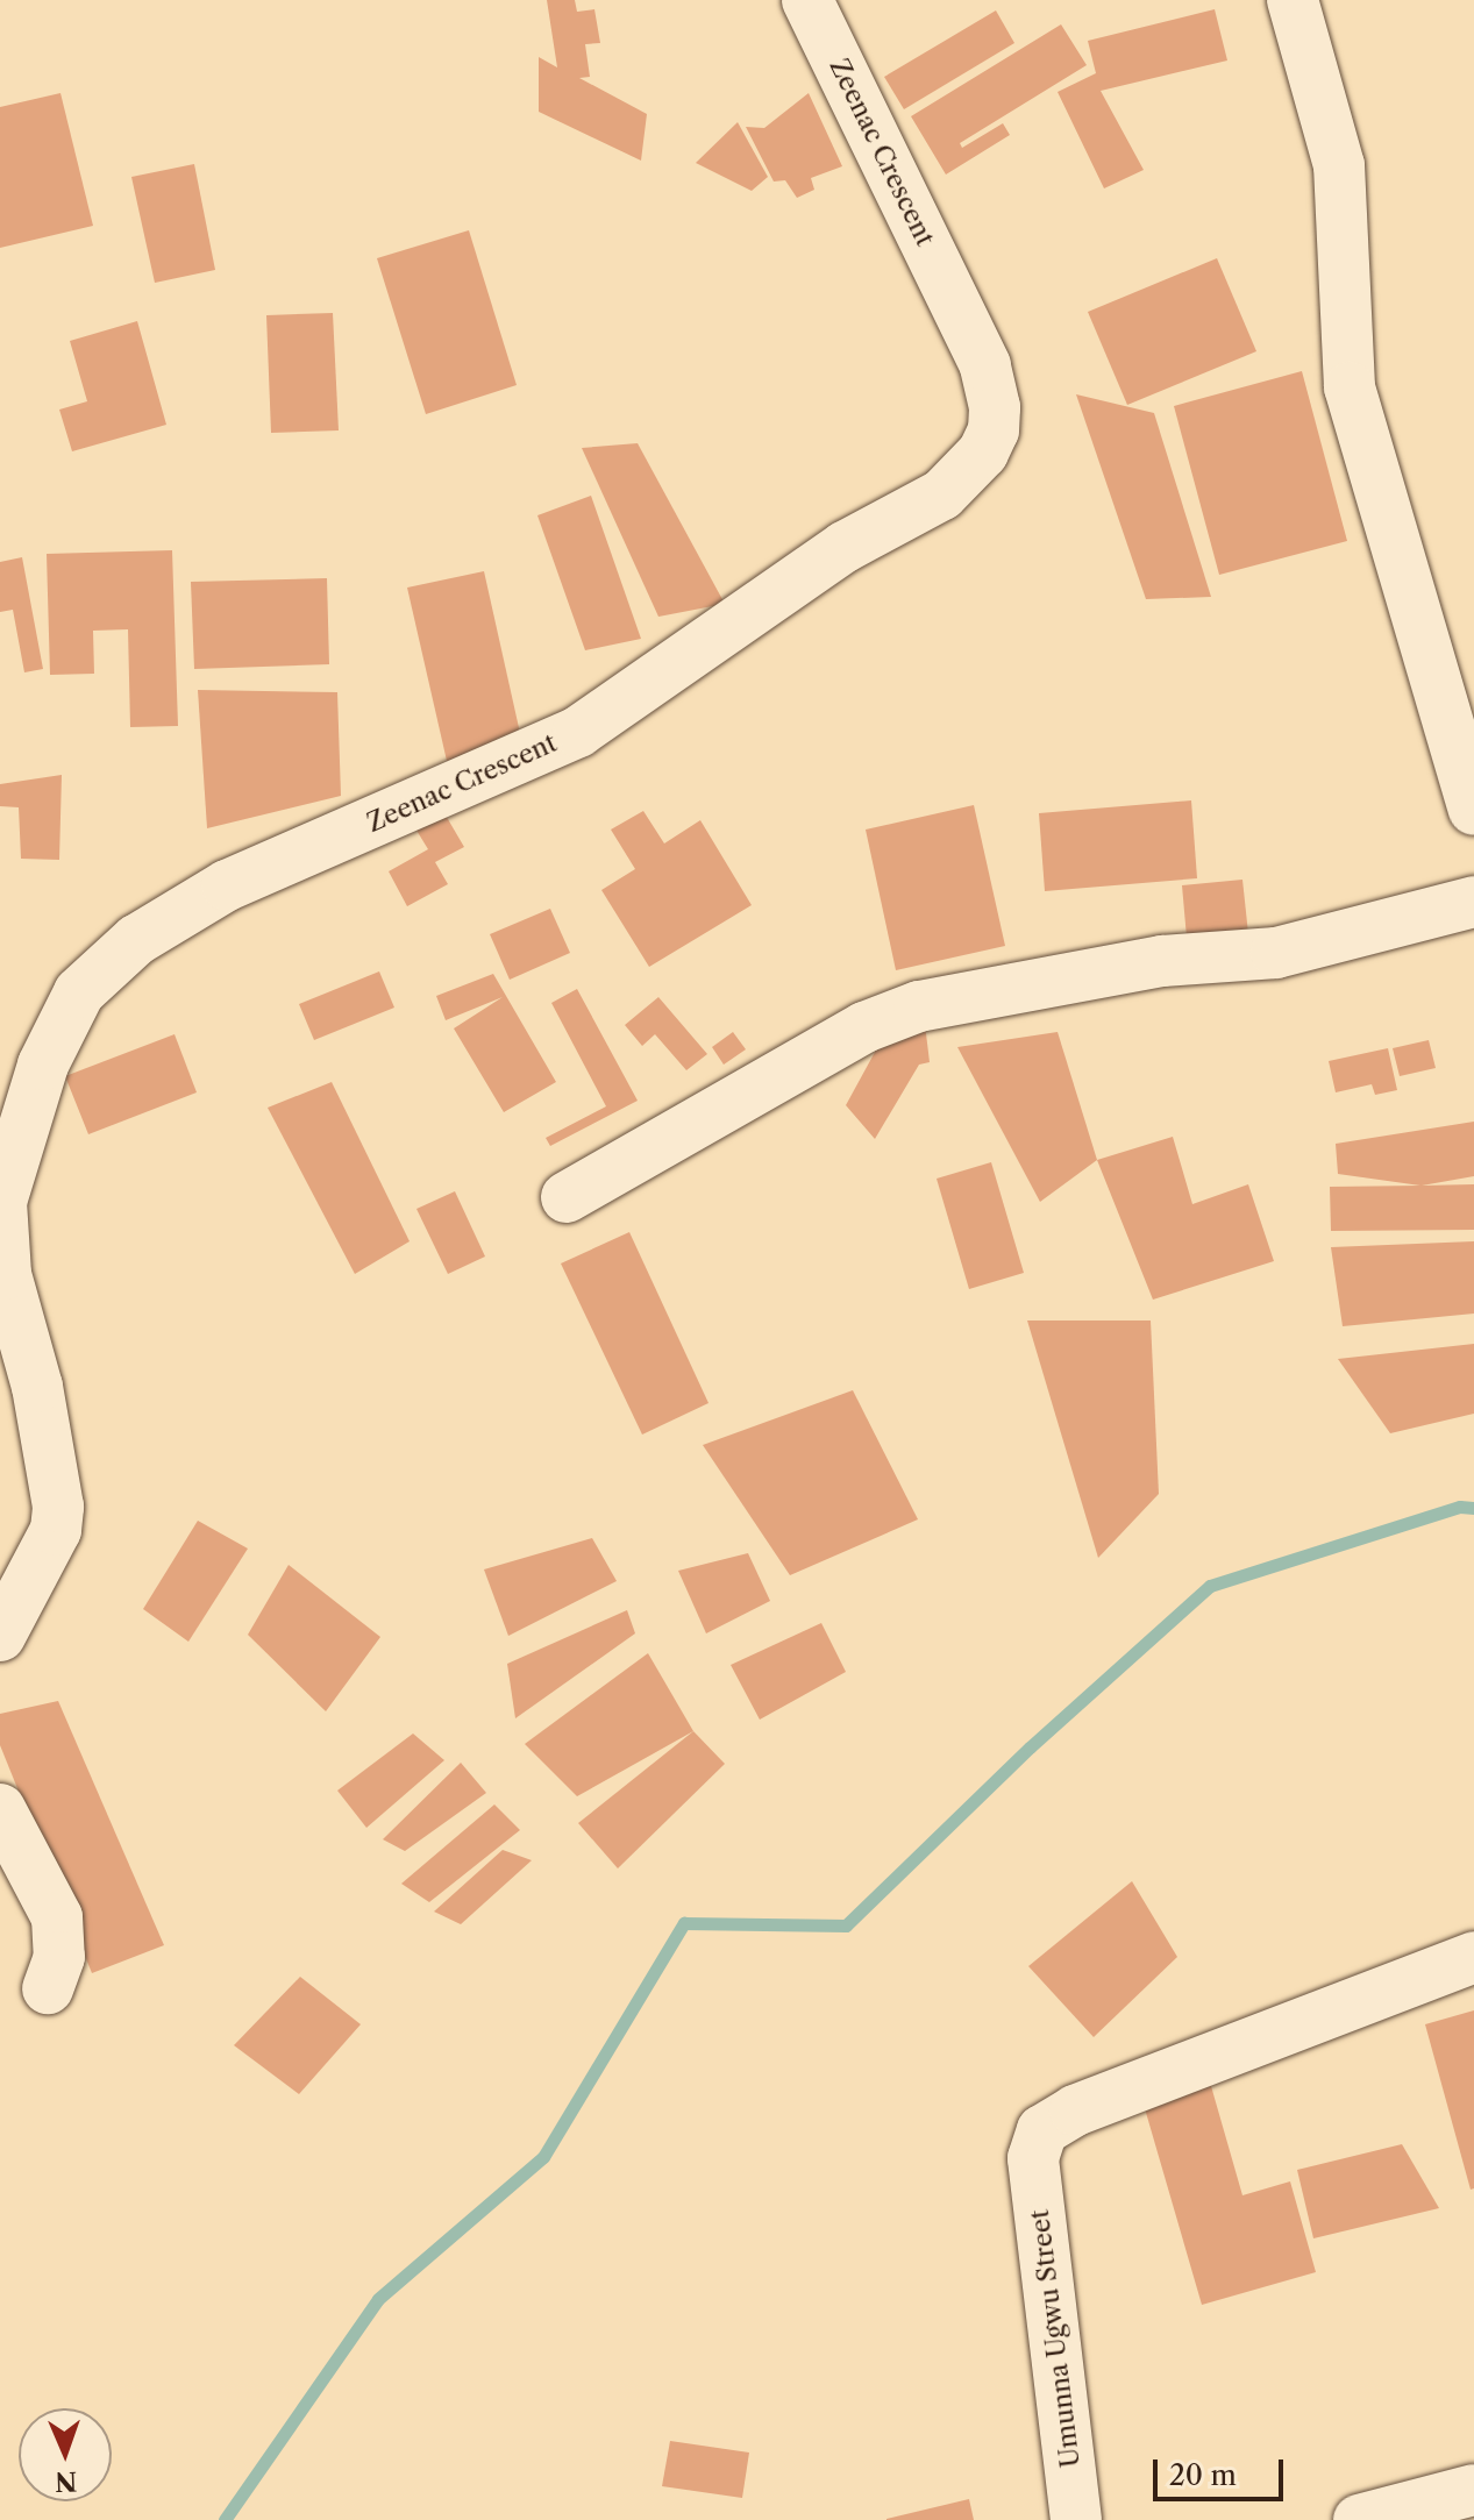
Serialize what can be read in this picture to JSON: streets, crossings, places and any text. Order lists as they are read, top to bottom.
{
  "streets": {
    "street": ["Zeenac Crescent", "Umunna Ugwu Street"]
  },
  "scale_bar": "20 m",
  "north": "bottom"
}
